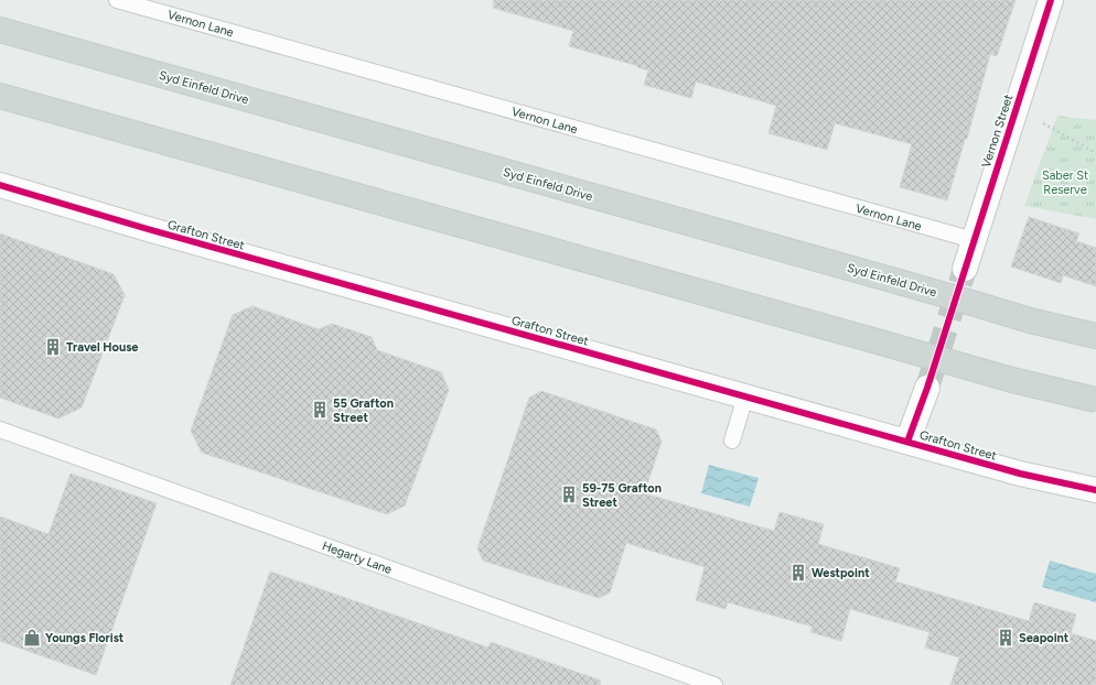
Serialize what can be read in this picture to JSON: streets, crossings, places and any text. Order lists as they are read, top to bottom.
{
  "streets": {
    "main road": ["Syd Einfeld Drive"],
    "street": ["Vernon Street", "Grafton Street"],
    "lane": ["Vernon Lane", "Hegarty Lane"]
  },
  "crossings": [
    ["Vernon Lane", "Vernon Street"]
  ],
  "parks": ["Saber St Reserve"],
  "places": {
    "building": [
      "Travel House",
      "55 Grafton Street",
      "59-75 Grafton Street",
      "Westpoint",
      "Seapoint"
    ],
    "shop": ["Youngs Florist"]
  }
}
